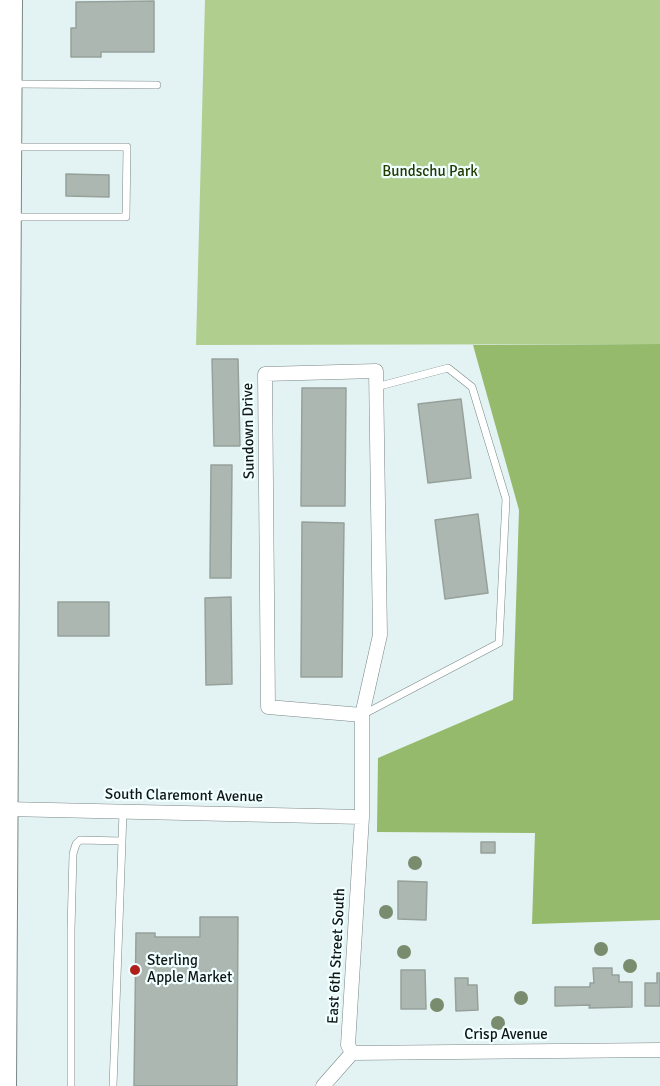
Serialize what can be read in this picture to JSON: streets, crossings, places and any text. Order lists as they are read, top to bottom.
{
  "streets": {
    "street": [
      "Sundown Drive",
      "South Claremont Avenue",
      "East 6th Street South",
      "Crisp Avenue"
    ]
  },
  "crossings": [
    ["South Claremont Avenue", "East 6th Street South"],
    ["East 6th Street South", "Crisp Avenue"]
  ],
  "parks": ["Bundschu Park"],
  "places": ["Sterling Apple Market"]
}
